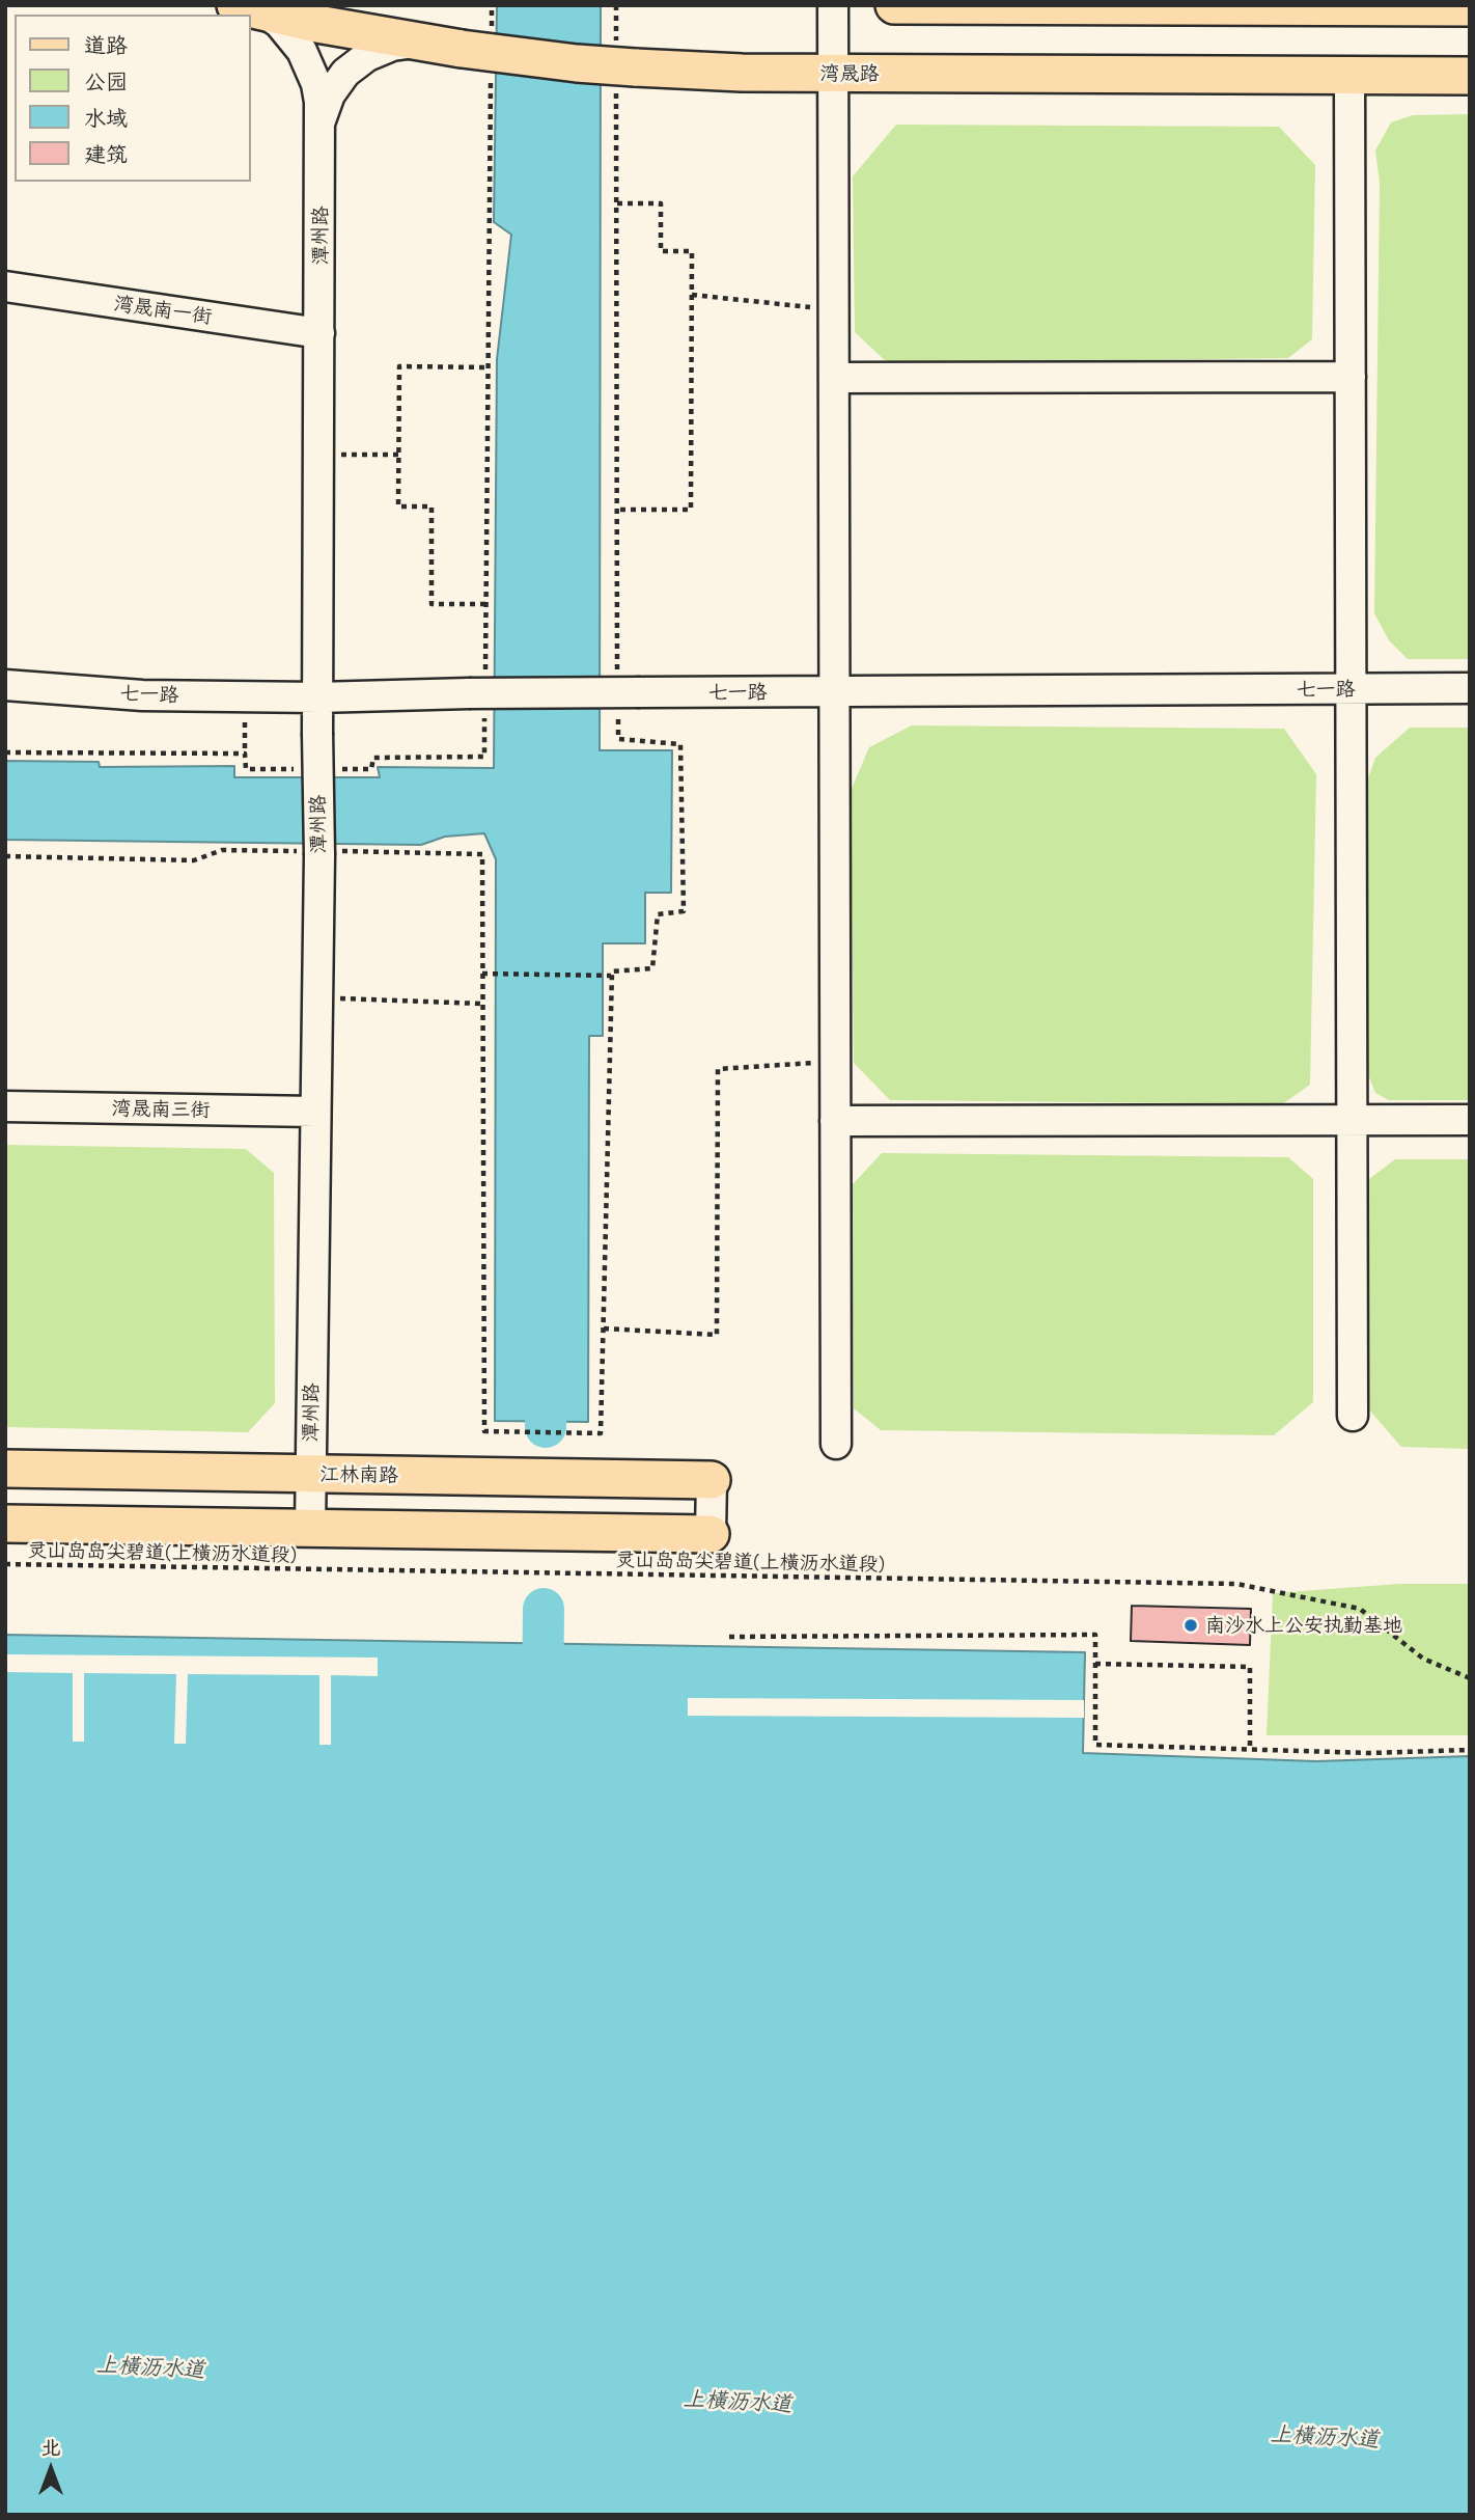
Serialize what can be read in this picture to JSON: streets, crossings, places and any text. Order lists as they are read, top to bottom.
{
  "streets": {
    "main road": ["湾晟路", "江林南路"],
    "street": [
      "潭州路",
      "湾晟南一街",
      "七一路",
      "湾晟南三街"
    ],
    "path": ["灵山岛岛尖碧道(上横沥水道段)"]
  },
  "crossings": [
    ["湾晟路", "潭州路"],
    ["潭州路", "湾晟南一街"],
    ["潭州路", "七一路"],
    ["潭州路", "湾晟南三街"],
    ["潭州路", "江林南路"]
  ],
  "water": ["上横沥水道"],
  "places": ["南沙水上公安执勤基地"],
  "legend": [
    "道路",
    "公园",
    "水域",
    "建筑"
  ],
  "north": "top"
}
